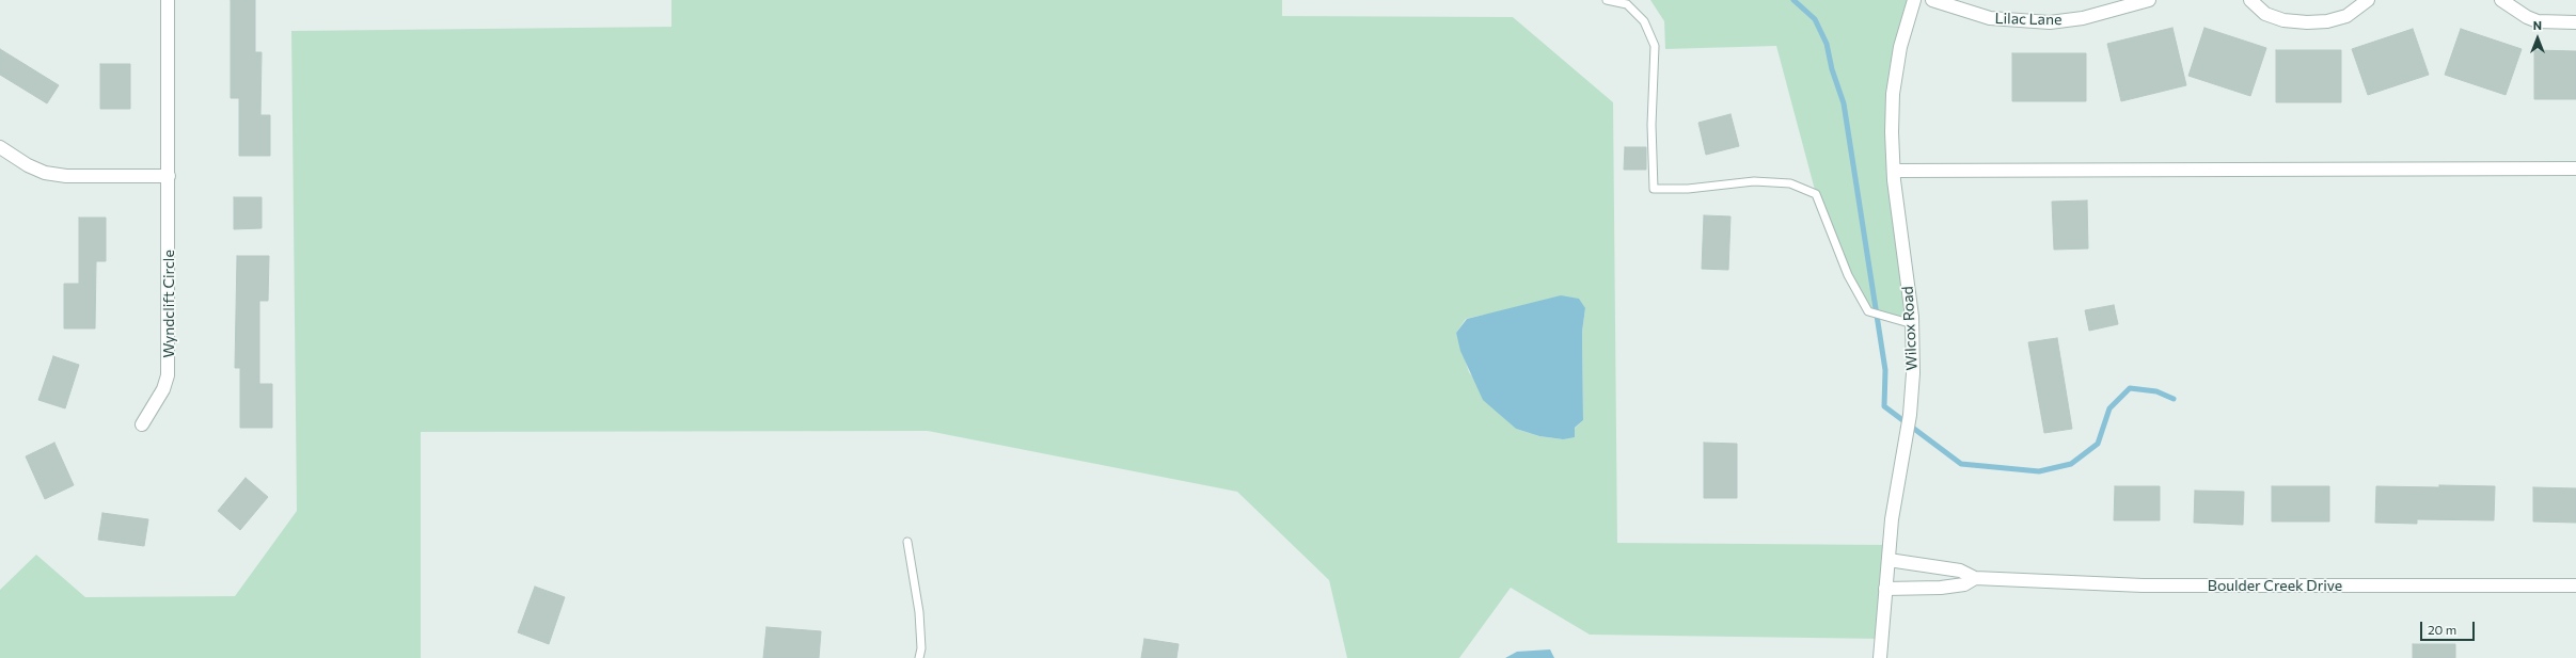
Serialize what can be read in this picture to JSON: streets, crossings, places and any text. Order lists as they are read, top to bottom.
{
  "streets": {
    "street": [
      "Lilac Lane",
      "Wyndclift Circle",
      "Wilcox Road",
      "Boulder Creek Drive"
    ]
  },
  "crossings": [
    ["Wilcox Road", "Boulder Creek Drive"]
  ],
  "scale_bar": "20 m",
  "north": "top"
}
